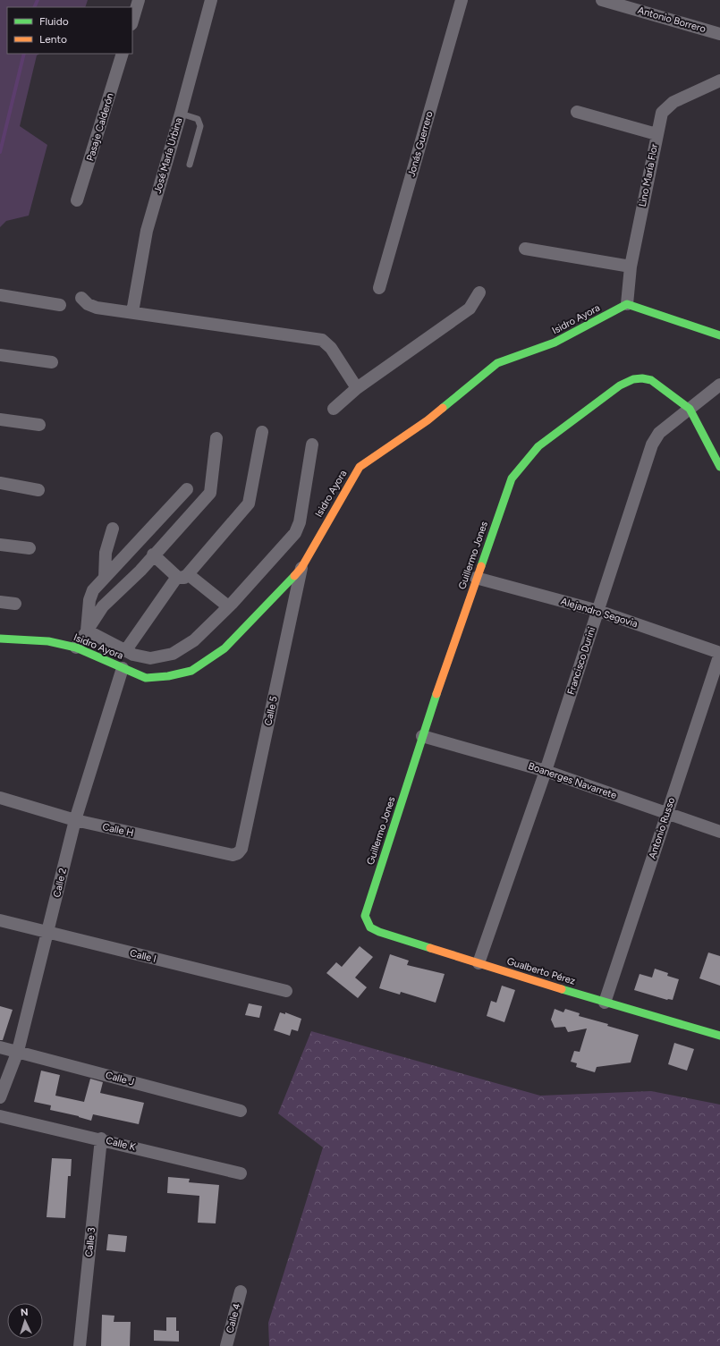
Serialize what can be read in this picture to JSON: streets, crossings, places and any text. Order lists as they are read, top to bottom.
{
  "streets": {
    "street": [
      "Antonio Borrero",
      "Pasaje Calderón",
      "Jonás Guerrero",
      "José María Urbina",
      "Lino María Flor",
      "Isidro Ayora",
      "Guillermo Jones",
      "Alejandro Segovia",
      "Francisco Durini",
      "Calle 5",
      "Boanerges Navarrete",
      "Antonio Russo",
      "Calle H",
      "Calle 2",
      "Calle I",
      "Gualberto Pérez",
      "Calle J",
      "Calle K",
      "Calle 3",
      "Calle 4"
    ]
  },
  "crossings": [
    ["Lino María Flor", "Isidro Ayora"],
    ["Isidro Ayora", "Calle 5"],
    ["Isidro Ayora", "Calle 2"],
    ["Guillermo Jones", "Alejandro Segovia"],
    ["Guillermo Jones", "Francisco Durini"],
    ["Guillermo Jones", "Boanerges Navarrete"],
    ["Guillermo Jones", "Gualberto Pérez"],
    ["Alejandro Segovia", "Francisco Durini"],
    ["Alejandro Segovia", "Antonio Russo"],
    ["Francisco Durini", "Boanerges Navarrete"],
    ["Francisco Durini", "Gualberto Pérez"],
    ["Calle 5", "Calle H"],
    ["Boanerges Navarrete", "Antonio Russo"],
    ["Antonio Russo", "Gualberto Pérez"],
    ["Calle H", "Calle 2"],
    ["Calle 2", "Calle I"],
    ["Calle 2", "Calle J"],
    ["Calle K", "Calle 3"]
  ],
  "legend": ["Fluido", "Lento"],
  "north": "top"
}
